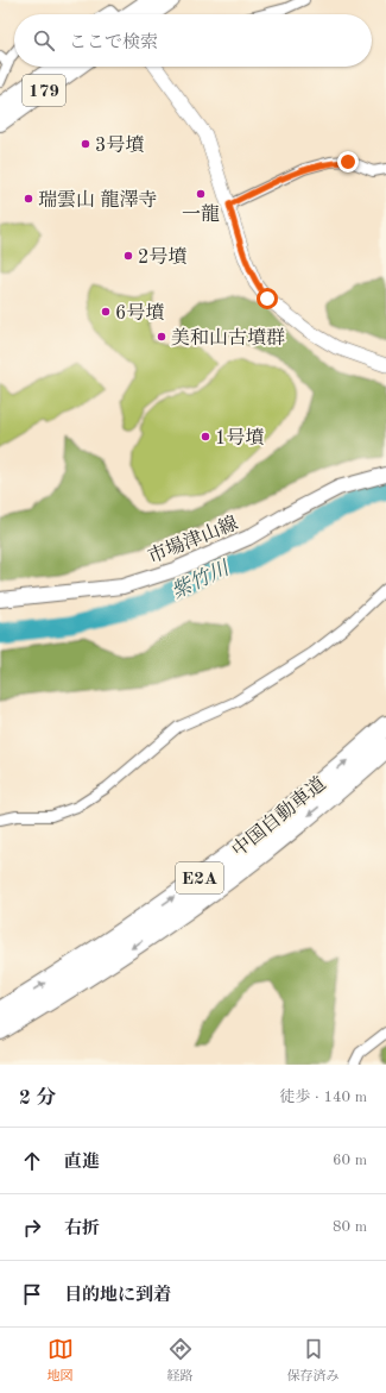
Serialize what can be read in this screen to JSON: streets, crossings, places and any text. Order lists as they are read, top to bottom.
{
  "streets": {
    "highway": ["179", "中国自動車道", "E2A"],
    "main road": ["市場津山線"]
  },
  "water": ["紫竹川"],
  "places": [
    "3号墳",
    "一龍",
    "瑞雲山 龍澤寺",
    "2号墳",
    "6号墳",
    "美和山古墳群",
    "1号墳"
  ],
  "page": {
    "search": "ここで検索",
    "heading": ["2 分", "徒歩 · 140 m"],
    "list": [
      ["直進", "60 m"],
      ["右折", "80 m"],
      "目的地に到着"
    ],
    "nav": ["地図", "経路", "保存済み"]
  }
}
